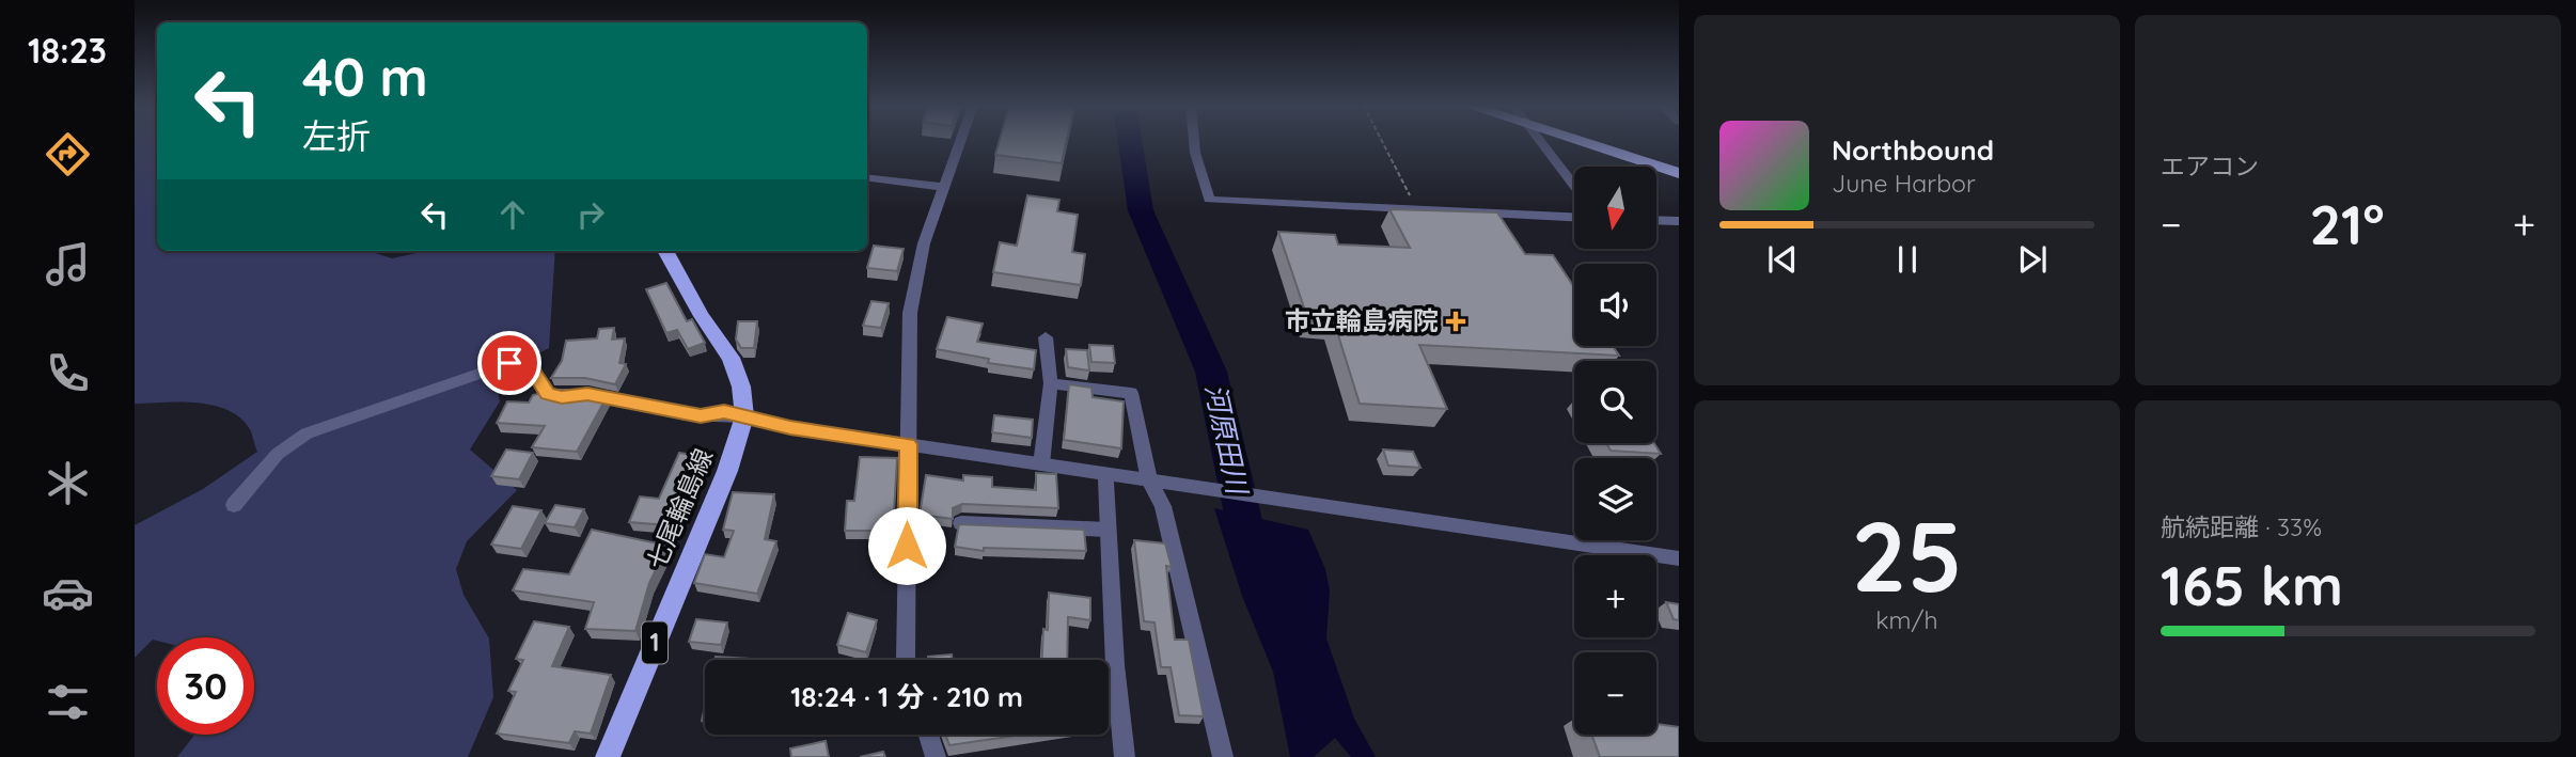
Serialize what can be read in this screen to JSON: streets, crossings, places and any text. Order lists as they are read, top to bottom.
{
  "streets": {
    "main road": ["七尾輪島線", "1"]
  },
  "water": ["河原田川"],
  "places": {
    "health": ["市立輪島病院"]
  },
  "north": "bottom",
  "page": {
    "tabs": "18:23",
    "tile": [
      "エアコン",
      ["25", "km/h"],
      ["航続距離 · 33%", "165 km"]
    ],
    "turn": ["40 m", "左折"],
    "song": ["Northbound", "June Harbor"],
    "map_buttons": ["+", "−"],
    "heat": ["−", "21°", "+"],
    "limit": "30",
    "trip": "18:24 · 1 分 · 210 m"
  }
}
